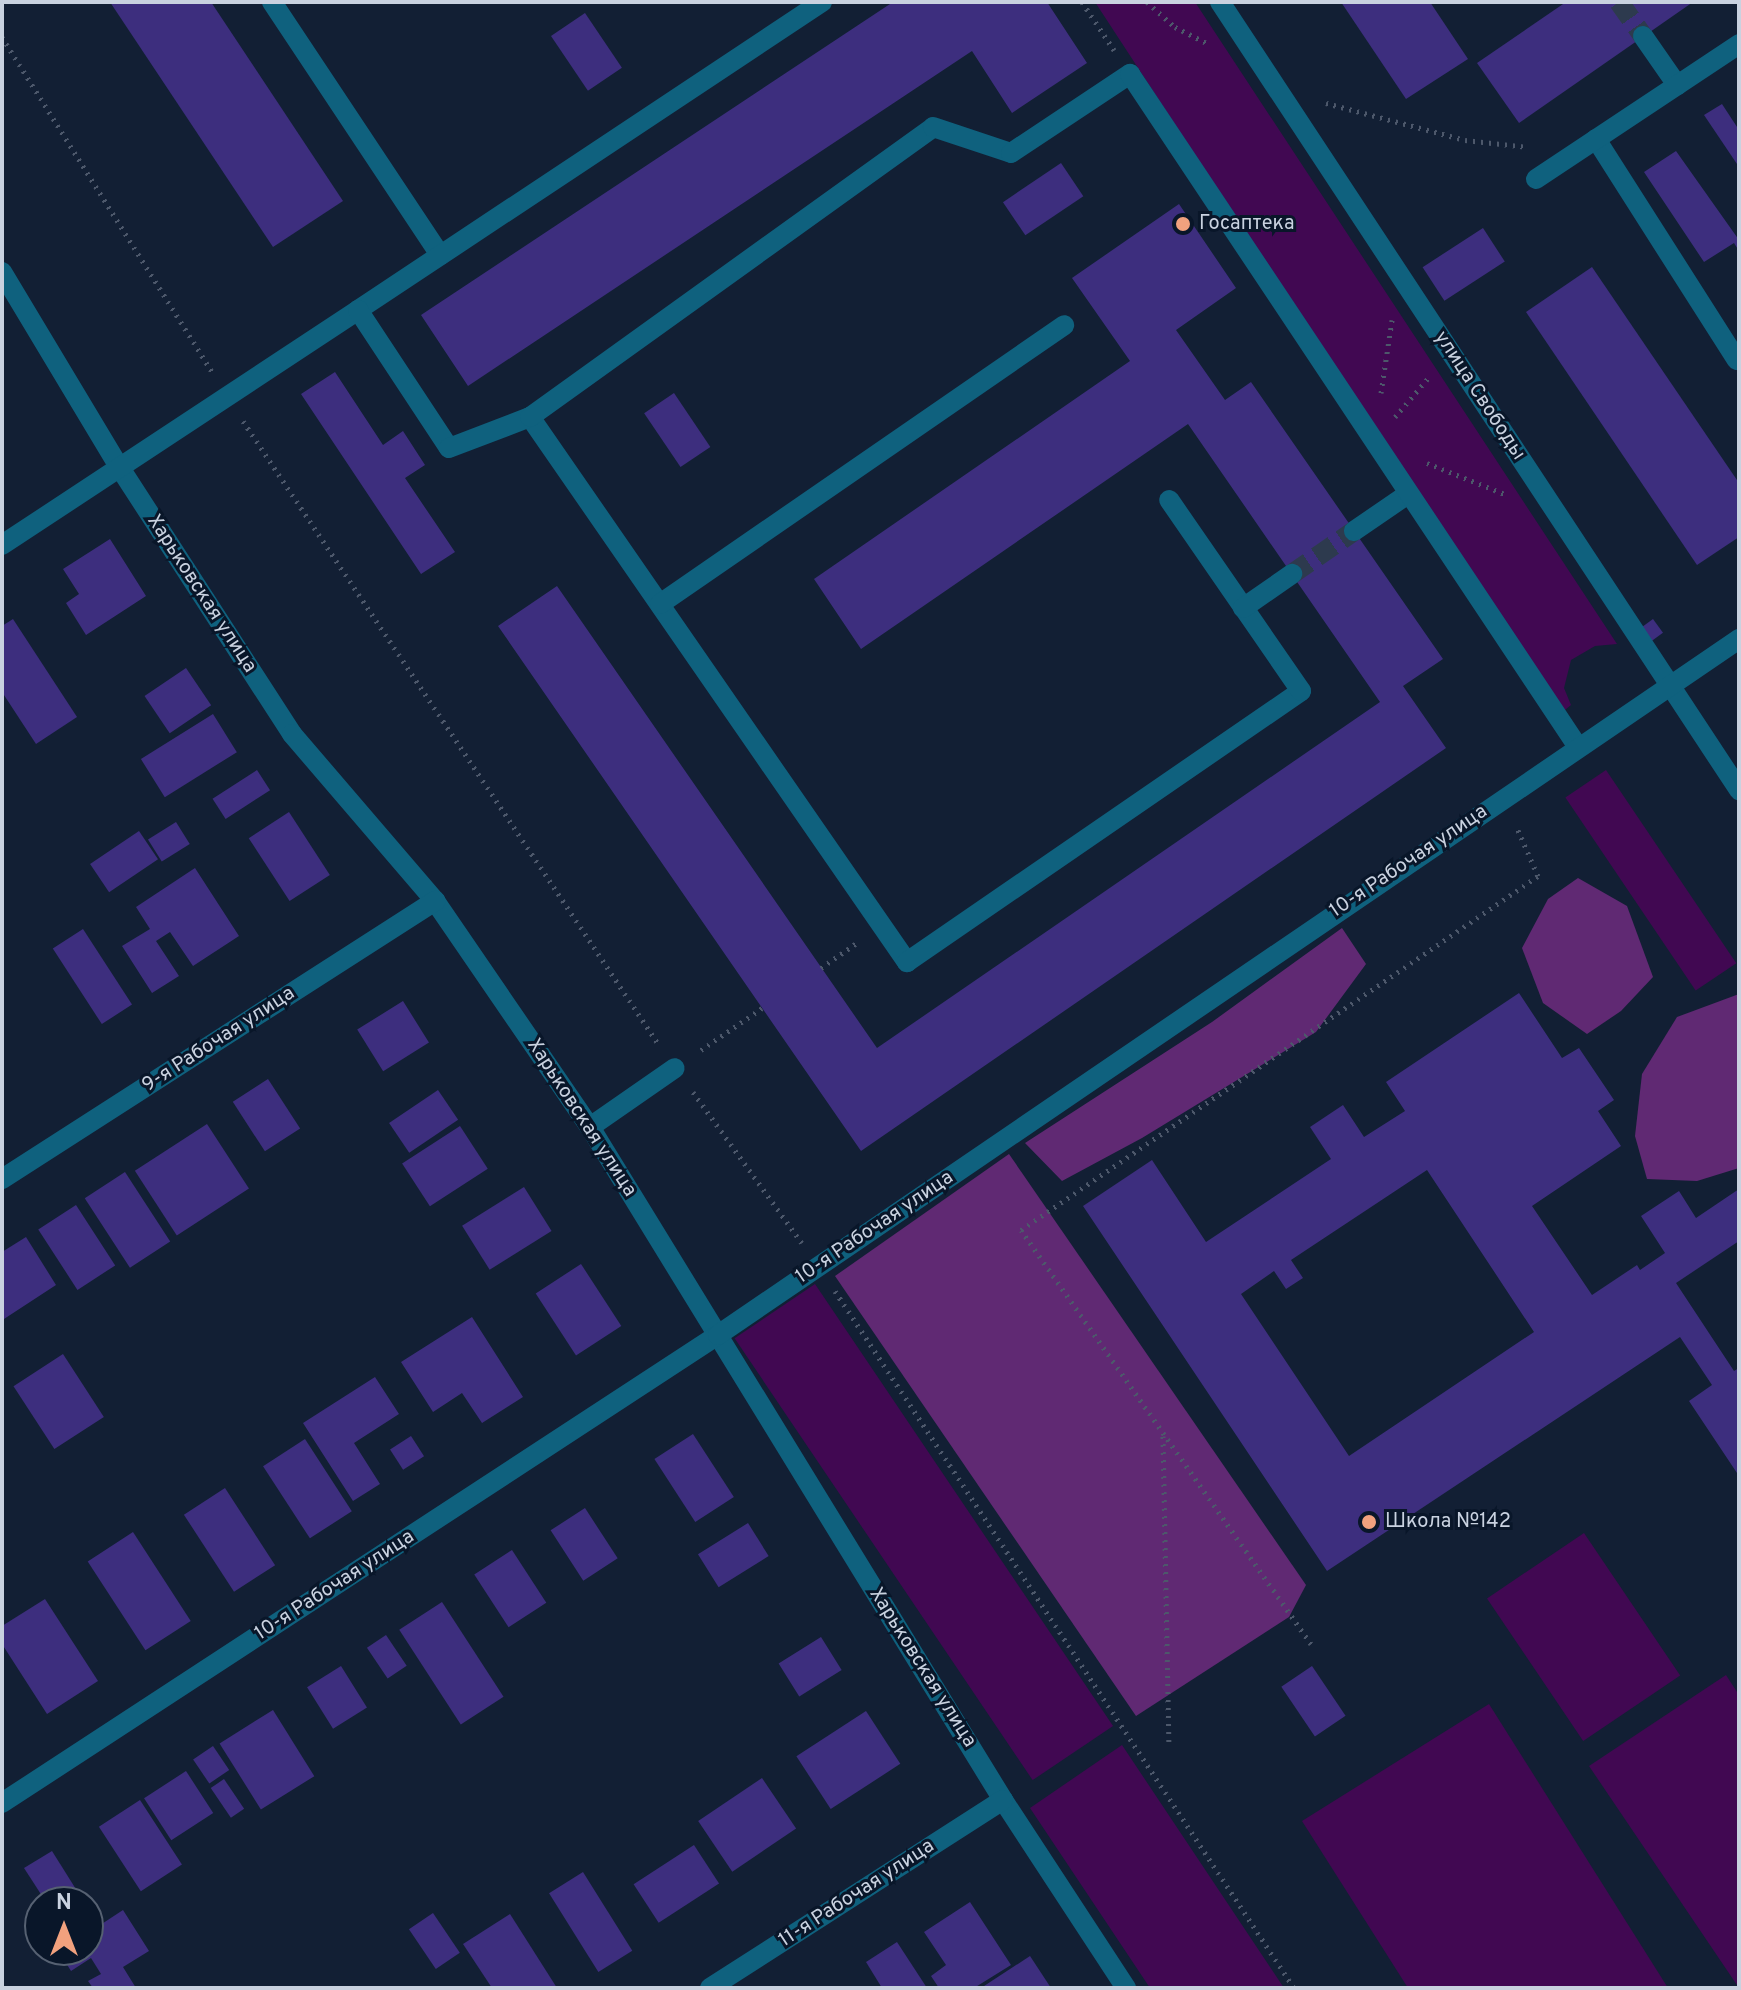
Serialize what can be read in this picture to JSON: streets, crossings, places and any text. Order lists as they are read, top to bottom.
{
  "streets": {
    "street": [
      "улица Свободы",
      "Харьковская улица",
      "10-я Рабочая улица",
      "9-я Рабочая улица",
      "11-я Рабочая улица"
    ]
  },
  "crossings": [
    ["улица Свободы", "10-я Рабочая улица"],
    ["Харьковская улица", "10-я Рабочая улица"],
    ["Харьковская улица", "9-я Рабочая улица"],
    ["Харьковская улица", "11-я Рабочая улица"]
  ],
  "places": ["Госаптека", "Школа №142"],
  "north": "top"
}
